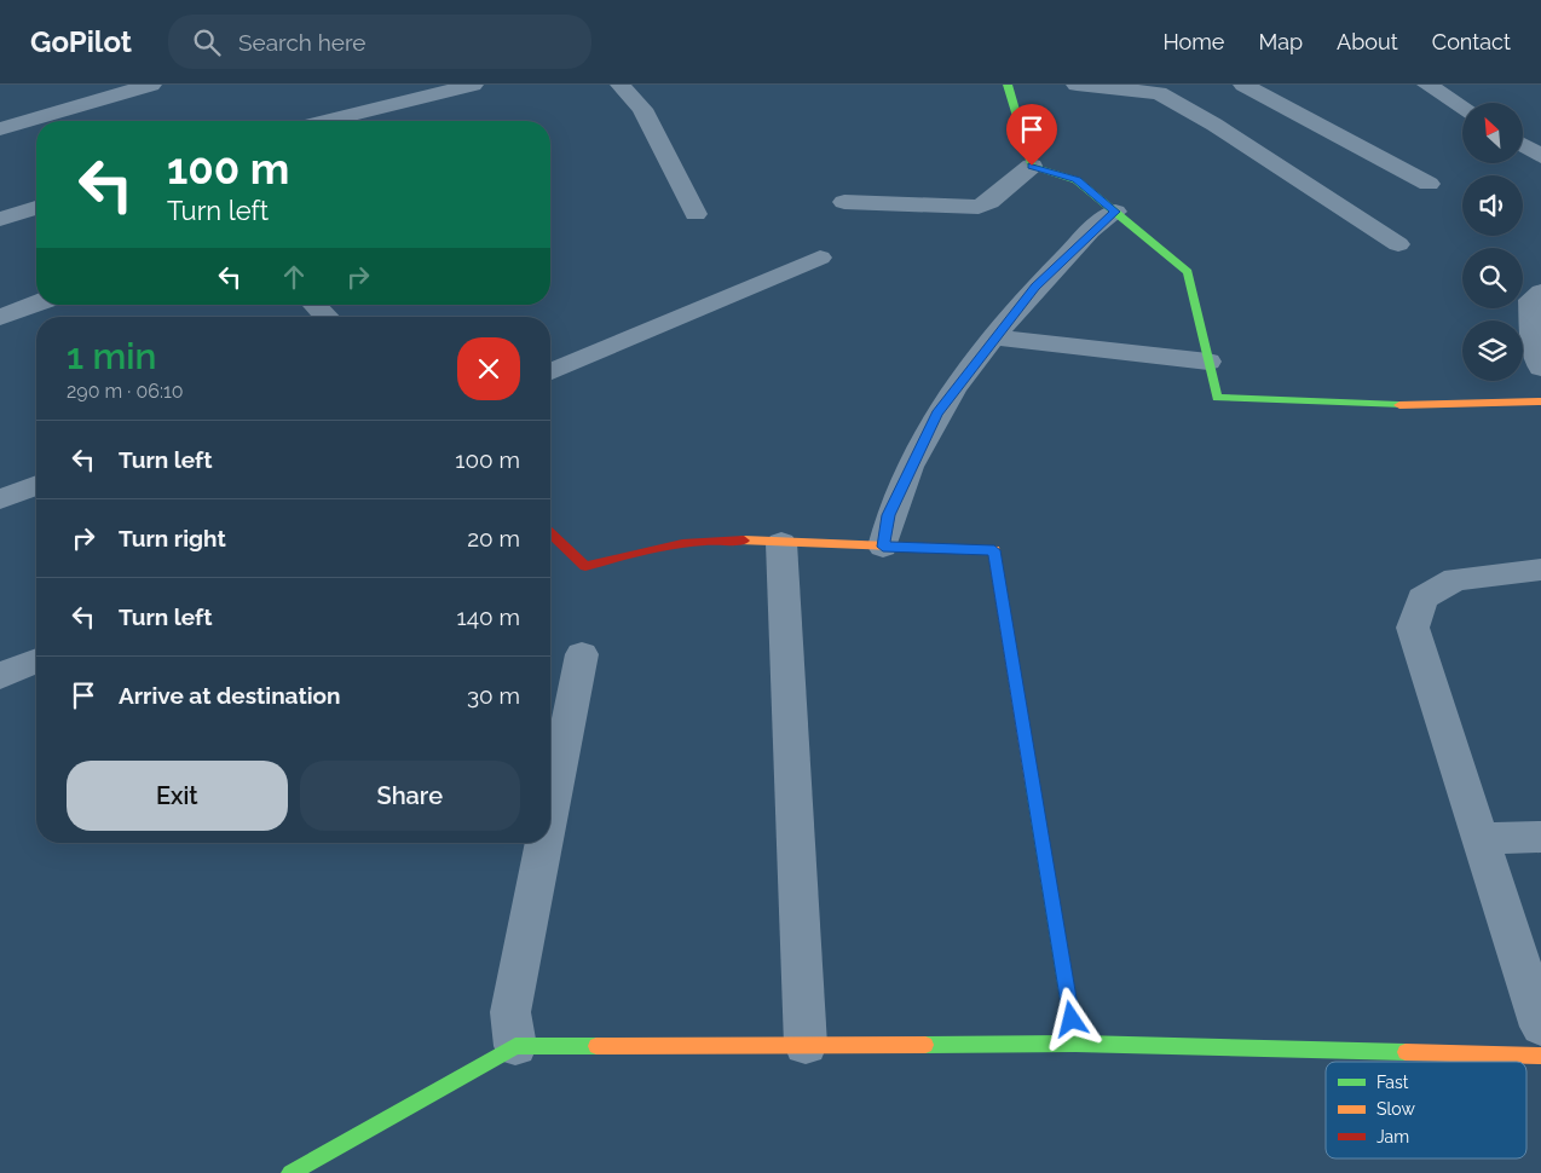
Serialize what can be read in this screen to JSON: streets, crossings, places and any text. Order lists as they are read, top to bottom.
{
  "legend": ["Fast", "Slow", "Jam"],
  "north": "top left",
  "page": {
    "header": "GoPilot",
    "search": "Search here",
    "nav": [
      "Home",
      "Map",
      "About",
      "Contact"
    ],
    "turn": ["100 m", "Turn left"],
    "heading": ["1 min", "290 m · 06:10"],
    "list": [
      {
        "name": "Turn left",
        "value": "100 m"
      },
      {
        "name": "Turn right",
        "value": "20 m"
      },
      {
        "name": "Turn left",
        "value": "140 m"
      },
      {
        "name": "Arrive at destination",
        "value": "30 m"
      }
    ],
    "buttons": ["Exit", "Share"]
  }
}
